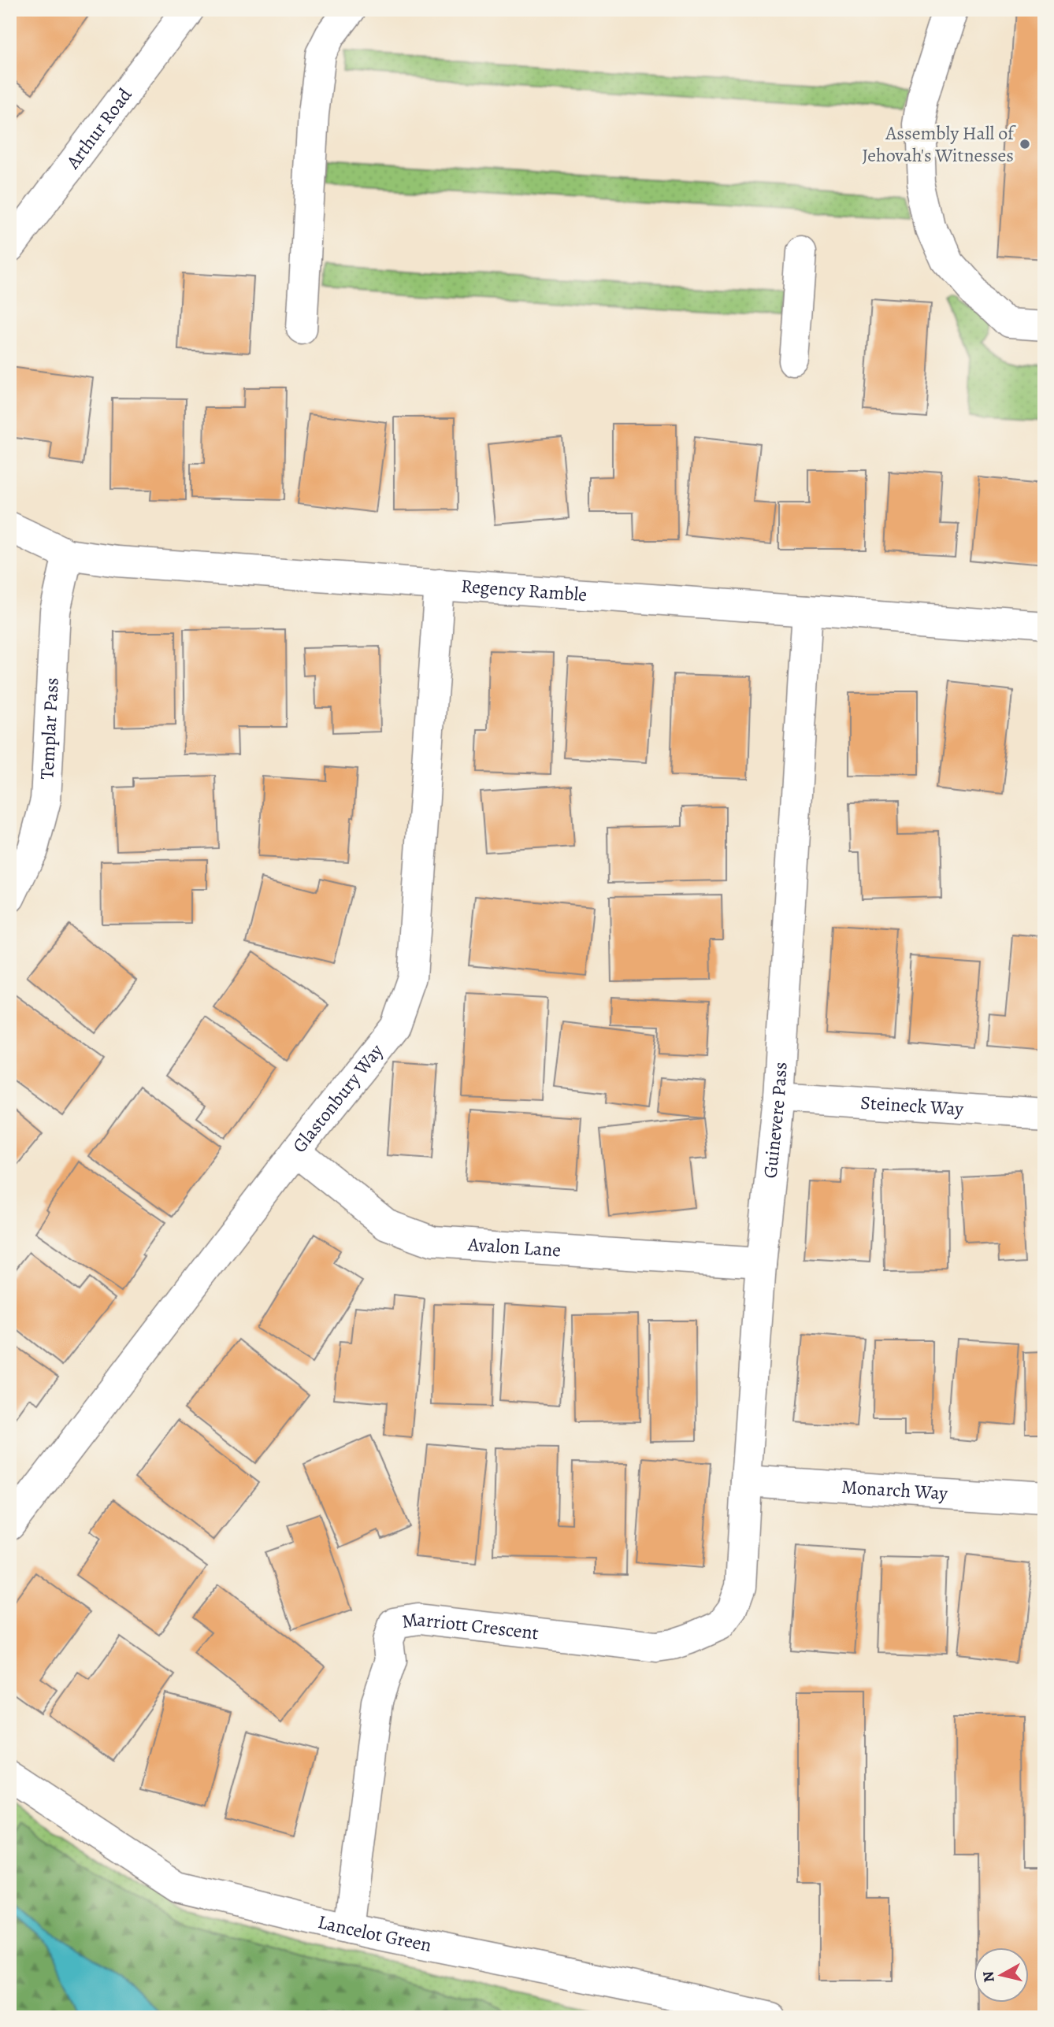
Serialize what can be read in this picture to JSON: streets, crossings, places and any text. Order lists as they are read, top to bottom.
{
  "streets": {
    "street": [
      "Arthur Road",
      "Regency Ramble",
      "Templar Pass",
      "Glastonbury Way",
      "Steineck Way",
      "Guinevere Pass",
      "Avalon Lane",
      "Monarch Way",
      "Marriott Crescent",
      "Lancelot Green"
    ]
  },
  "crossings": [
    ["Regency Ramble", "Templar Pass"],
    ["Regency Ramble", "Glastonbury Way"],
    ["Regency Ramble", "Guinevere Pass"],
    ["Glastonbury Way", "Avalon Lane"],
    ["Steineck Way", "Guinevere Pass"],
    ["Guinevere Pass", "Avalon Lane"],
    ["Guinevere Pass", "Monarch Way"],
    ["Guinevere Pass", "Marriott Crescent"],
    ["Marriott Crescent", "Lancelot Green"]
  ],
  "places": ["Assembly Hall of Jehovah's Witnesses"],
  "north": "left"
}
